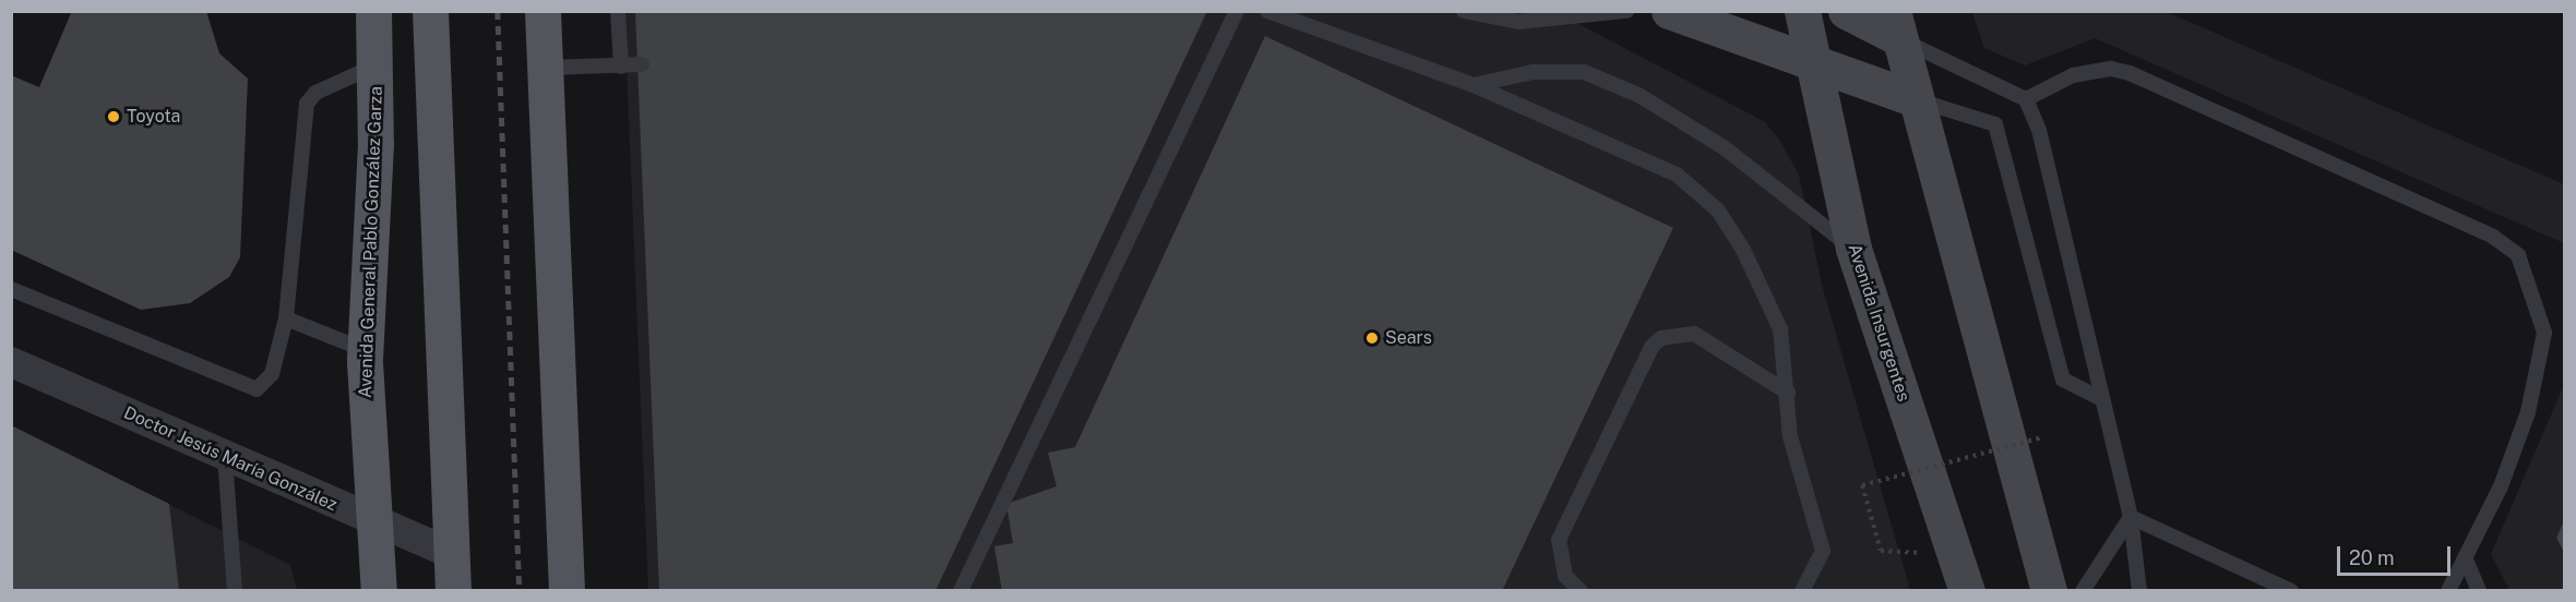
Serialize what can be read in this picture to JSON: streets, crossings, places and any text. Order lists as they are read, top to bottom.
{
  "streets": {
    "main road": ["Avenida General Pablo González Garza", "Avenida Insurgentes"],
    "street": ["Doctor Jesús María González"]
  },
  "crossings": [
    ["Avenida General Pablo González Garza", "Doctor Jesús María González"]
  ],
  "places": ["Toyota", "Sears"],
  "scale_bar": "20 m"
}
